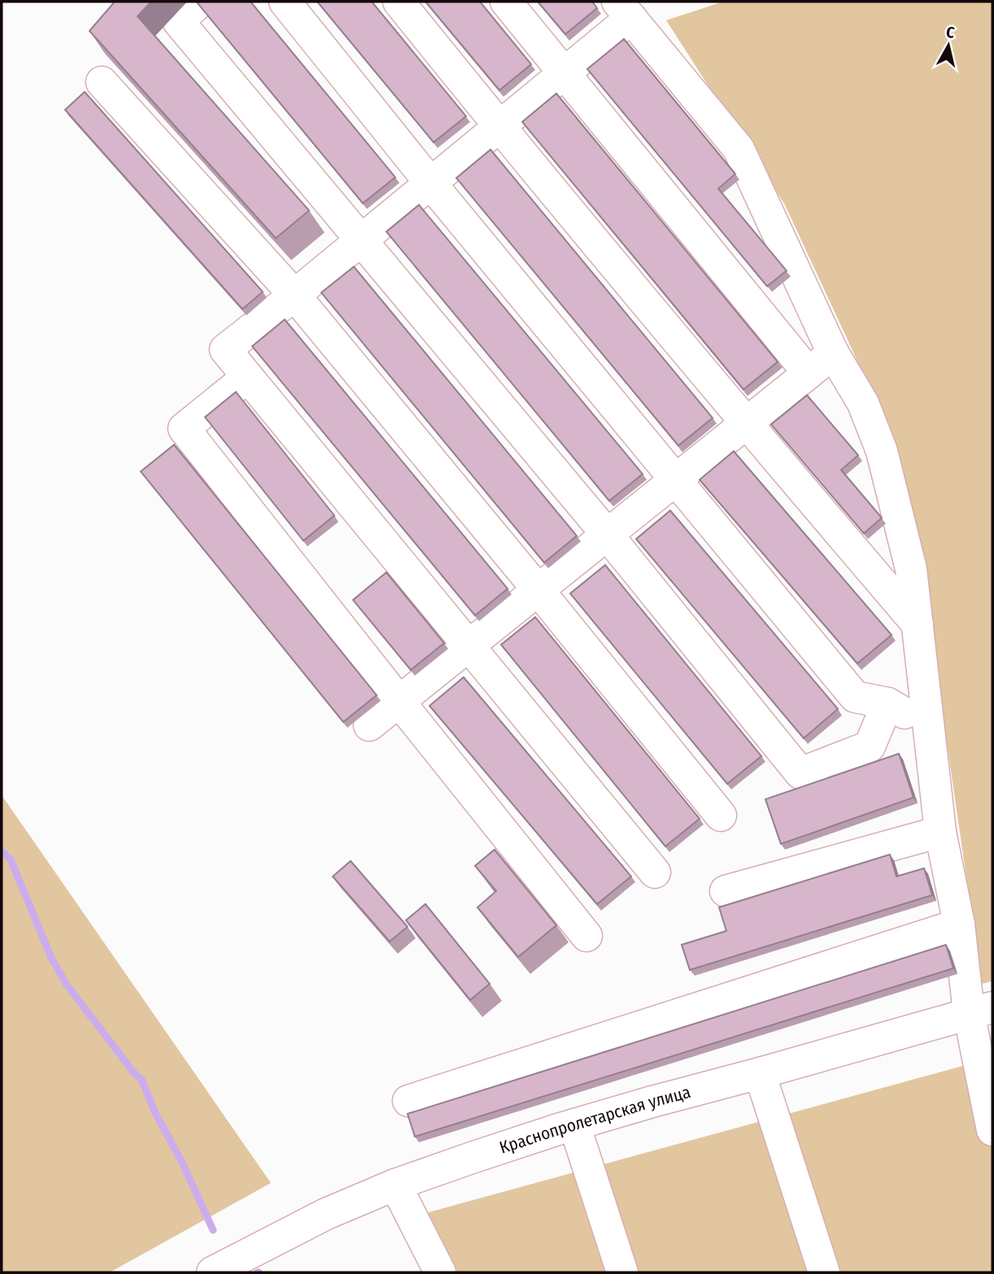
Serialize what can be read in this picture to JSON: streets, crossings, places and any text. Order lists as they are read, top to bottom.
{
  "streets": {
    "street": ["Краснопролетарская улица"]
  },
  "north": "top"
}
